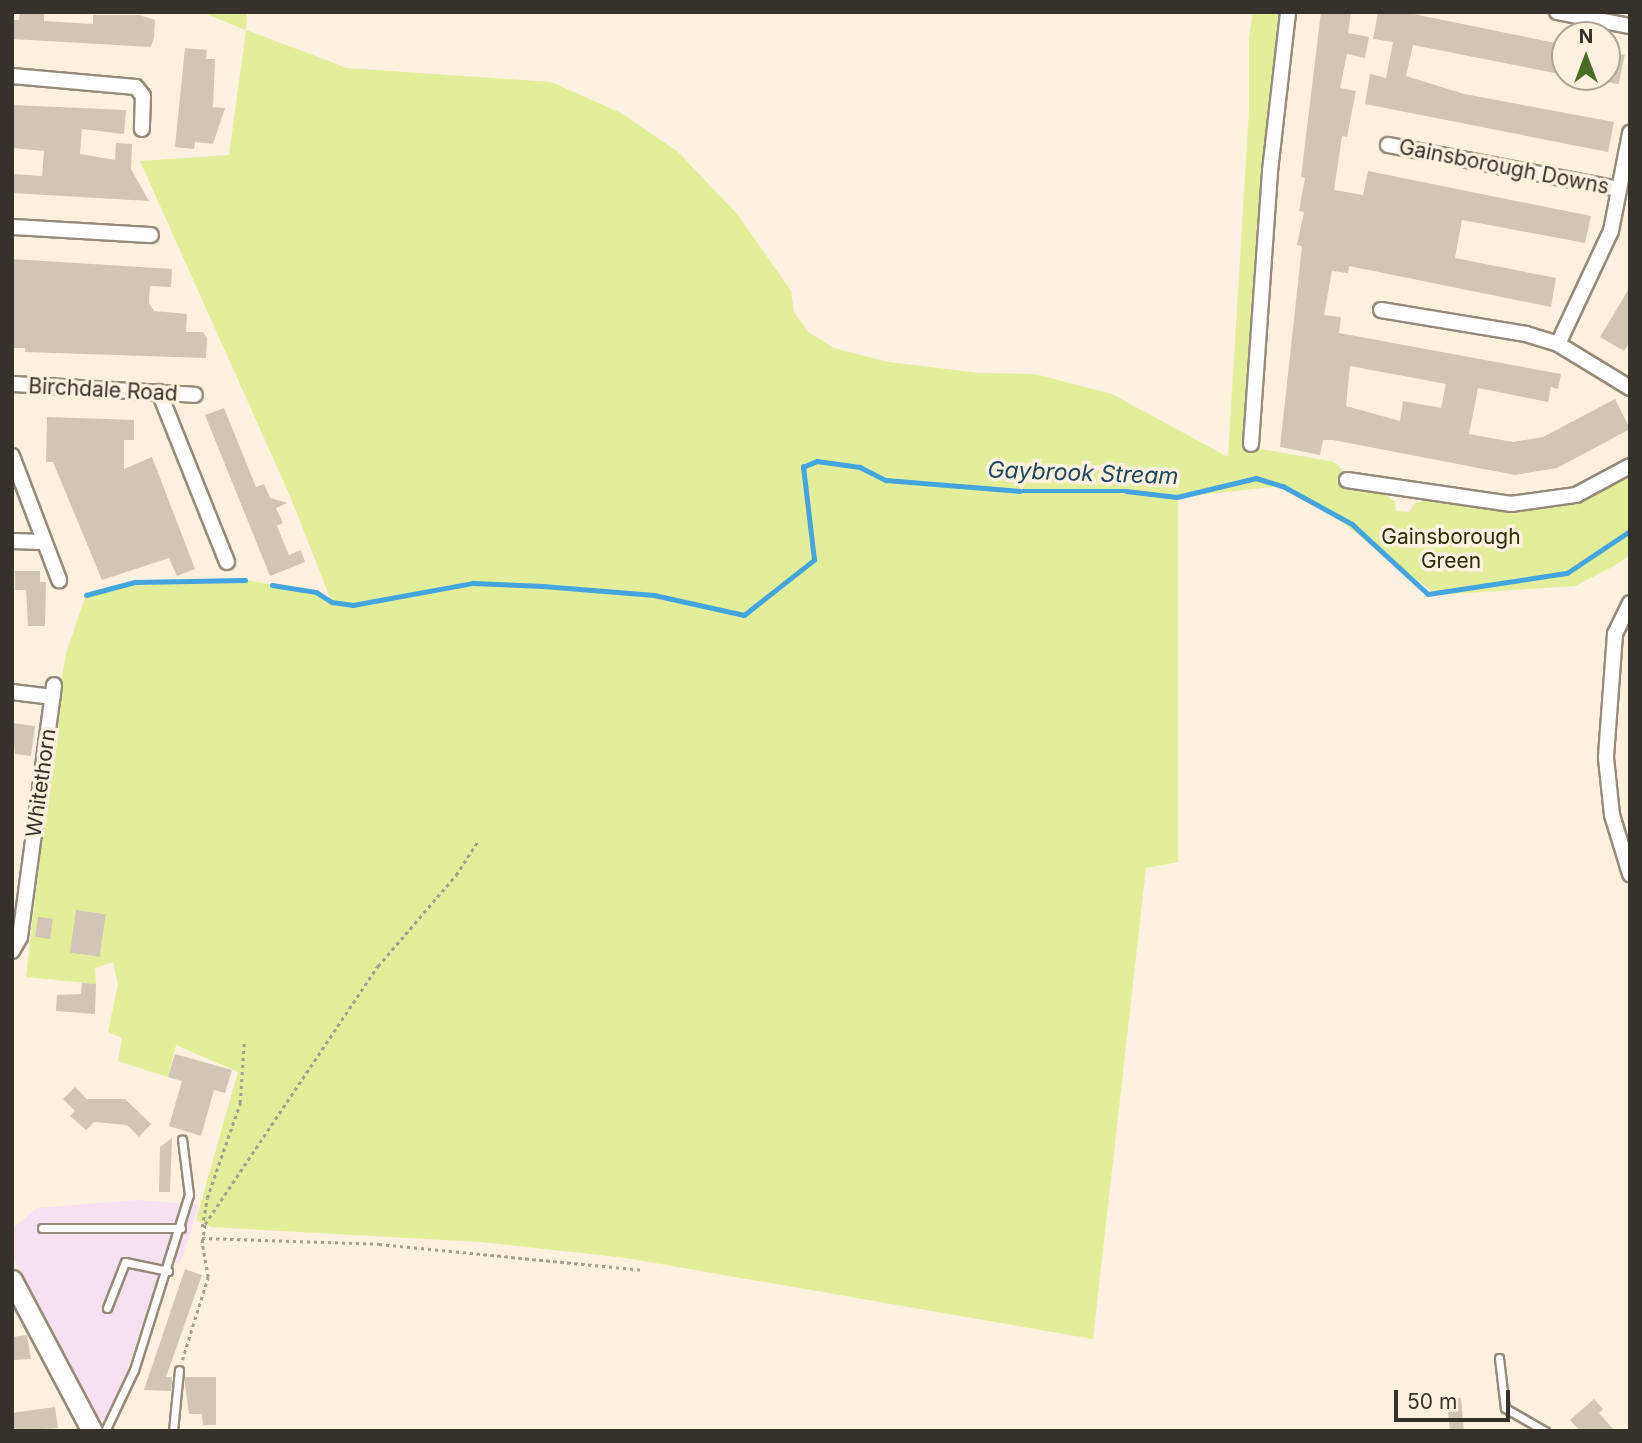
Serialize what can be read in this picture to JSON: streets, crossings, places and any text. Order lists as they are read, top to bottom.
{
  "streets": {
    "street": ["Gainsborough Downs", "Birchdale Road", "Whitethorn"]
  },
  "water": ["Gaybrook Stream"],
  "parks": ["Gainsborough Green"],
  "scale_bar": "50 m",
  "north": "top"
}
